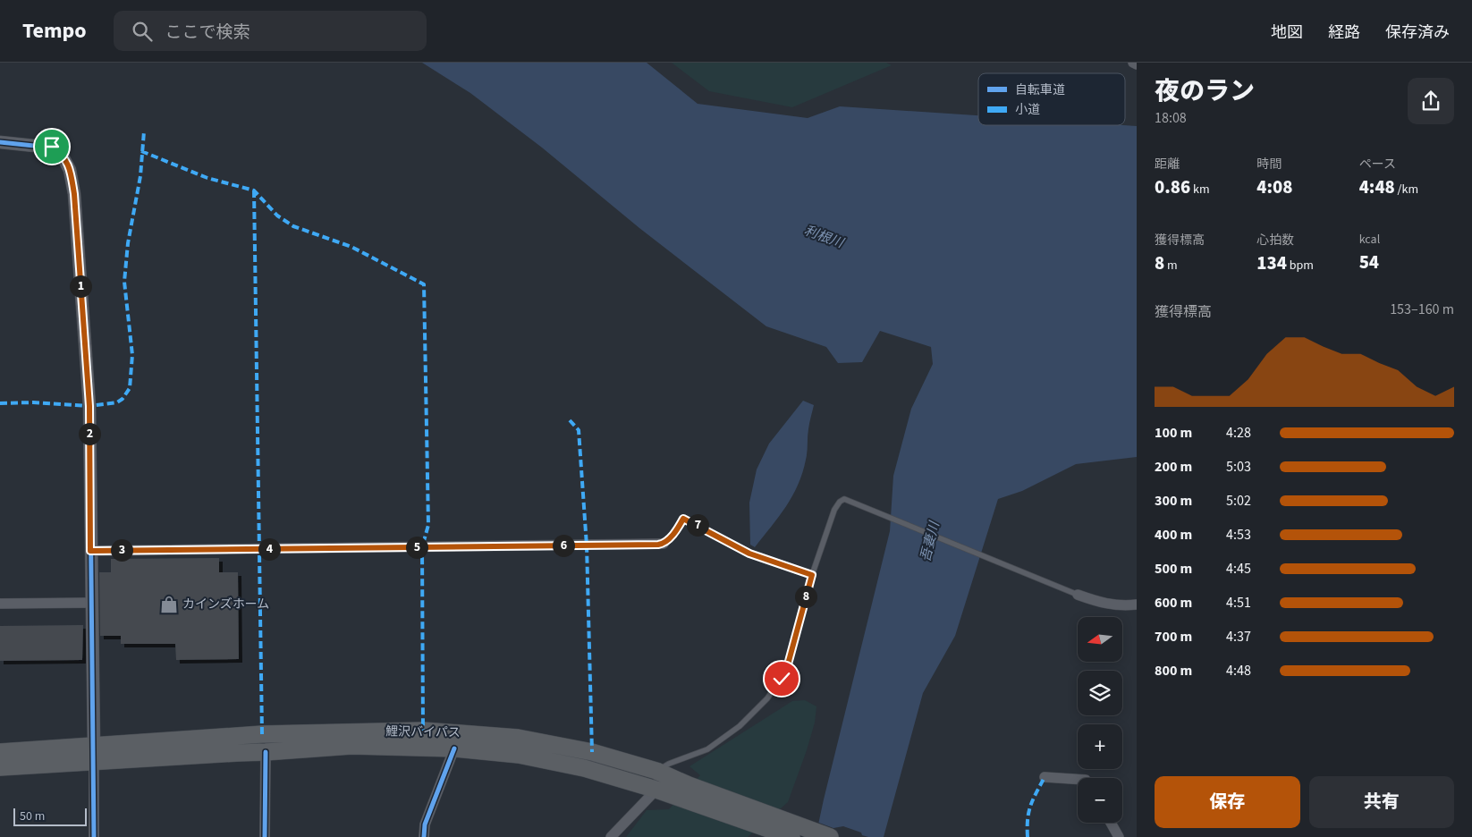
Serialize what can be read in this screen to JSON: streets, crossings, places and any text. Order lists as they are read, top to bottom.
{
  "streets": {
    "highway": ["鯉沢バイパス"]
  },
  "water": ["利根川", "吾妻川"],
  "places": {
    "shop": ["カインズホーム"]
  },
  "legend": ["自転車道", "小道"],
  "scale_bar": "50 m",
  "north": "left",
  "page": {
    "header": "Tempo",
    "search": "ここで検索",
    "nav": ["地図", "経路", "保存済み"],
    "heading": ["夜のラン", "18:08"],
    "stats": [
      ["距離", "0.86 km"],
      ["時間", "4:08"],
      ["ペース", "4:48 /km"],
      ["獲得標高", "8 m"],
      ["心拍数", "134 bpm"],
      ["kcal", "54"]
    ],
    "pins": [
      "1",
      "2",
      "7",
      "6",
      "5",
      "4",
      "3",
      "8"
    ],
    "chart": ["獲得標高", "153–160 m"],
    "list": [
      {
        "name": "100 m",
        "note": "4:28"
      },
      {
        "name": "200 m",
        "note": "5:03"
      },
      {
        "name": "300 m",
        "note": "5:02"
      },
      {
        "name": "400 m",
        "note": "4:53"
      },
      {
        "name": "500 m",
        "note": "4:45"
      },
      {
        "name": "600 m",
        "note": "4:51"
      },
      {
        "name": "700 m",
        "note": "4:37"
      },
      {
        "name": "800 m",
        "note": "4:48"
      }
    ],
    "map_buttons": ["+", "−"],
    "buttons": ["保存", "共有"],
    "scale": "50 m"
  }
}
